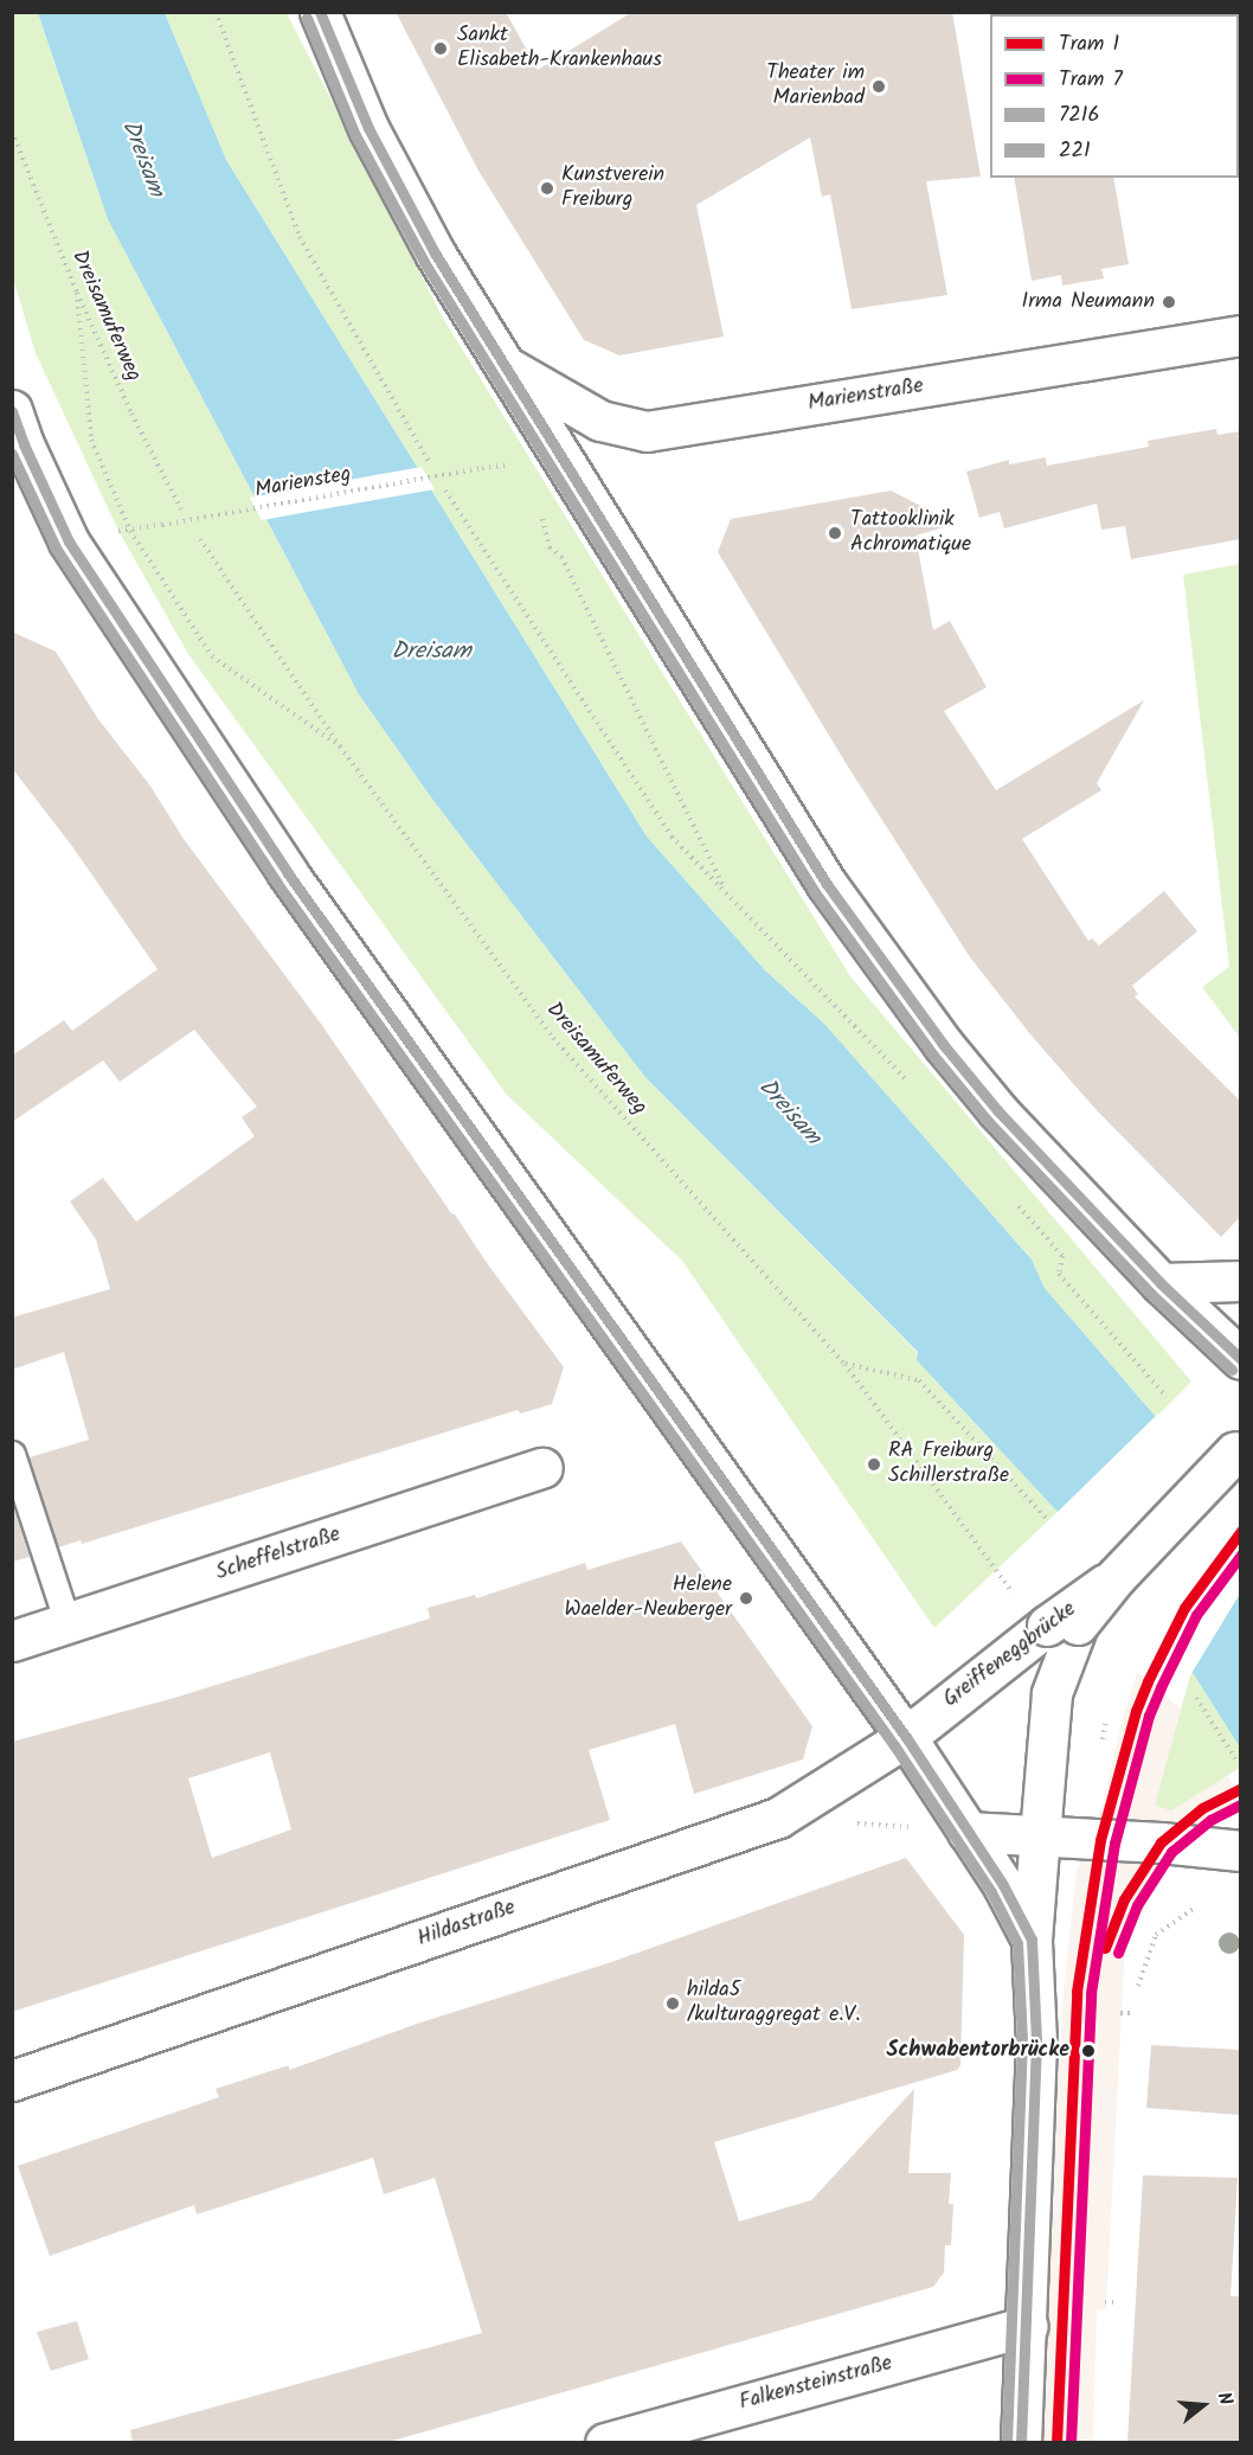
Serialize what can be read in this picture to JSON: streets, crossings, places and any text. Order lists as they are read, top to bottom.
{
  "streets": {
    "main road": [
      "Marienstraße",
      "Scheffelstraße",
      "Greiffeneggbrücke",
      "Hildastraße",
      "Falkensteinstraße"
    ],
    "path": ["Dreisamuferweg", "Mariensteg"]
  },
  "crossings": [
    ["Greiffeneggbrücke", "Hildastraße"],
    ["Greiffeneggbrücke", "Falkensteinstraße"]
  ],
  "water": ["Dreisam"],
  "places": [
    "Sankt Elisabeth-Krankenhaus",
    "Theater im Marienbad",
    "Kunstverein Freiburg",
    "Irma Neumann",
    "Tattooklinik Achromatique",
    "RA Freiburg Schillerstraße",
    "Helene Waelder-Neuberger",
    "hilda5 /kulturaggregat e.V.",
    "Schwabentorbrücke"
  ],
  "lines": [
    "transit line 7216",
    "transit line 221",
    "tram line 1",
    "tram line 7"
  ],
  "legend": [
    "Tram 1",
    "Tram 7",
    "7216",
    "221"
  ],
  "north": "right"
}
